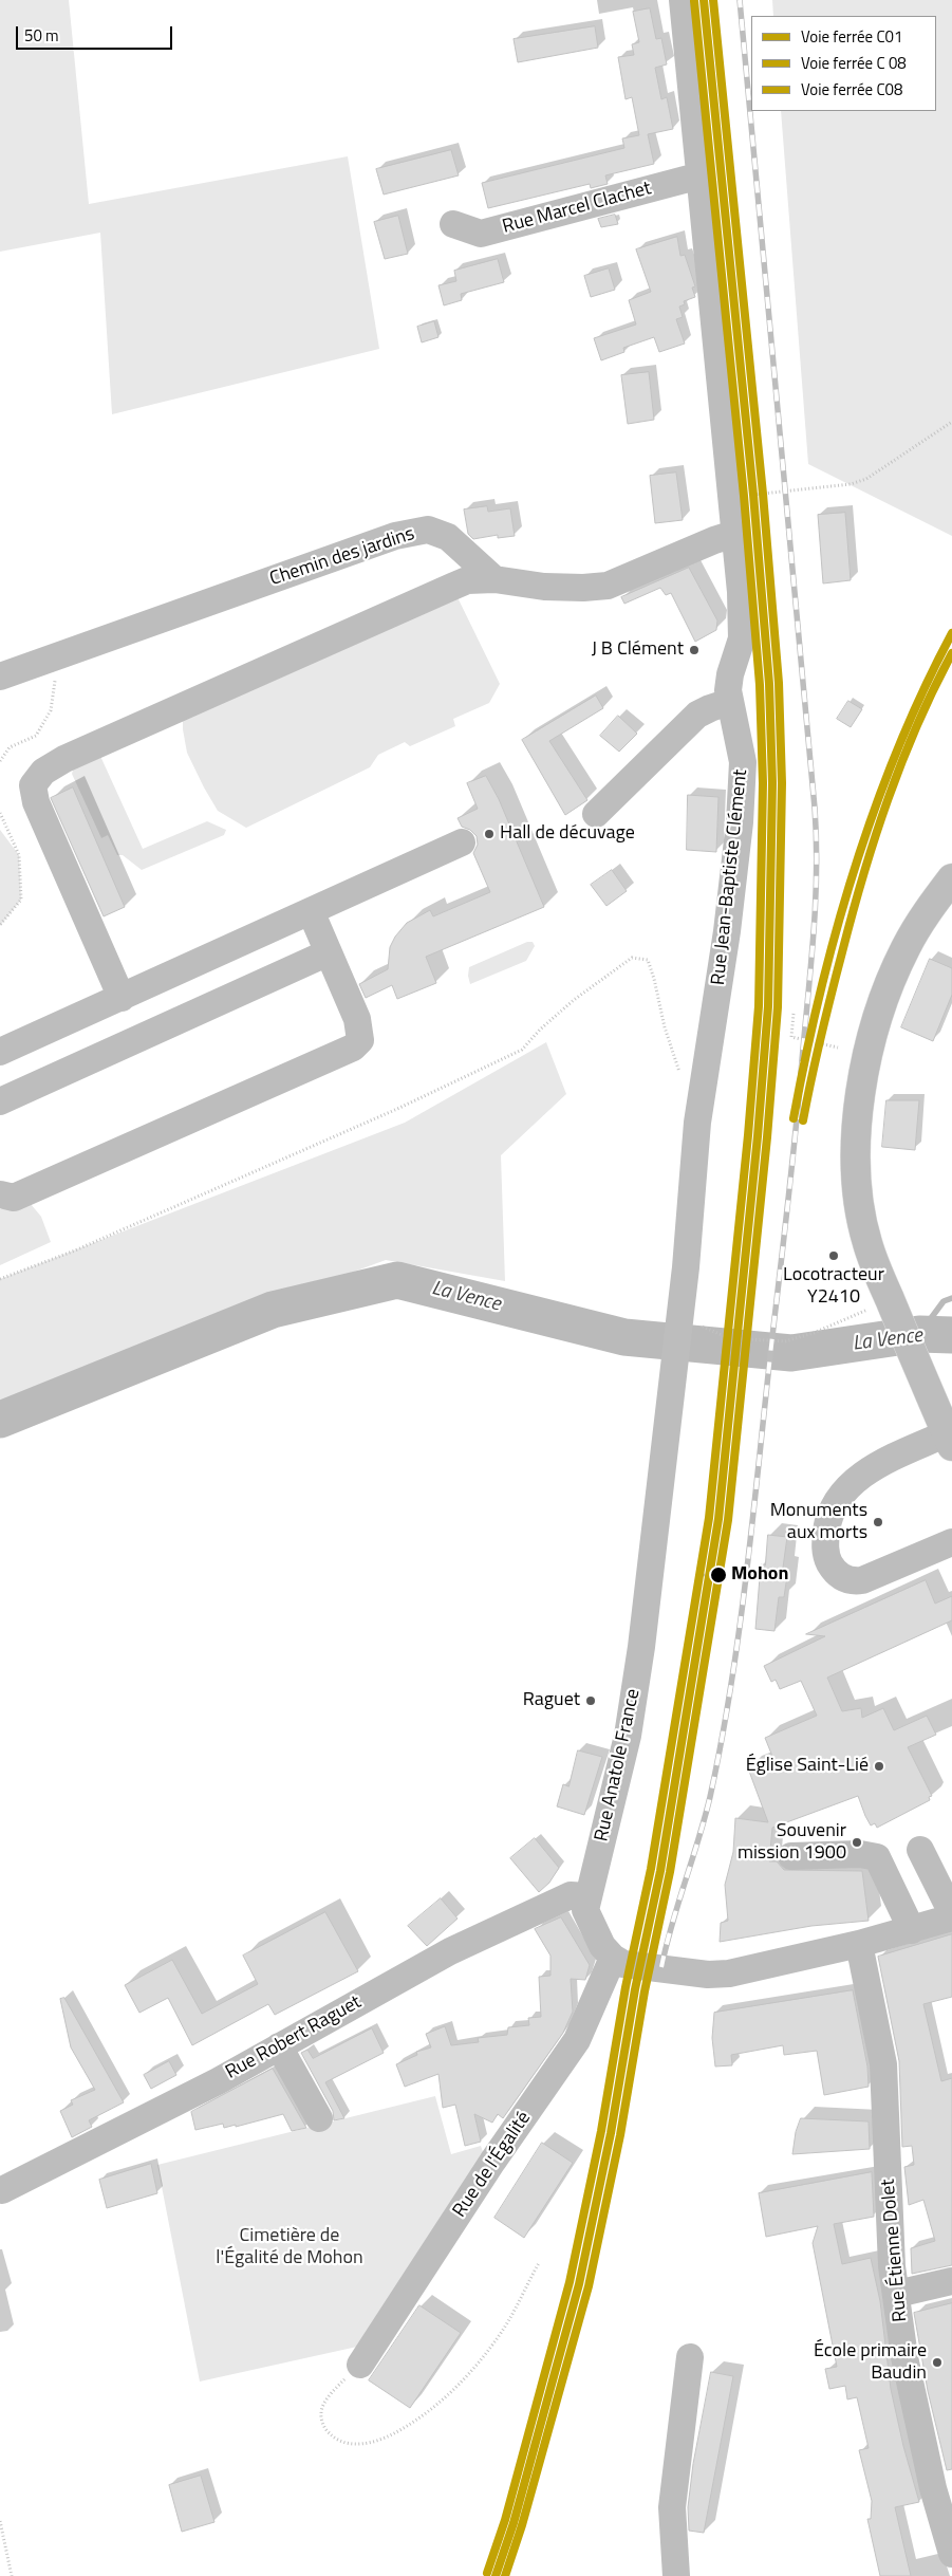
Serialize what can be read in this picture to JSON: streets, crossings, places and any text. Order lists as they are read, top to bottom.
{
  "streets": {
    "street": [
      "Rue Marcel Clachet",
      "Chemin des jardins",
      "Rue Jean-Baptiste Clément",
      "Rue Anatole France",
      "Rue Robert Raguet",
      "Rue de l'Égalité",
      "Rue Étienne Dolet"
    ]
  },
  "crossings": [
    ["Rue Marcel Clachet", "Rue Jean-Baptiste Clément"],
    ["Rue Jean-Baptiste Clément", "Rue Anatole France"],
    ["Rue Anatole France", "Rue Robert Raguet"],
    ["Rue Anatole France", "Rue de l'Égalité"]
  ],
  "water": ["La Vence"],
  "parks": ["Cimetière de l'Égalité de Mohon"],
  "places": [
    "J B Clément",
    "Hall de décuvage",
    "Locotracteur Y2410",
    "Monuments aux morts",
    "Mohon",
    "Raguet",
    "Église Saint-Lié",
    "Souvenir mission 1900",
    "École primaire Baudin"
  ],
  "lines": ["rail line C01", "rail line C08"],
  "legend": ["Voie ferrée C01", "Voie ferrée C 08", "Voie ferrée C08"],
  "scale_bar": "50 m"
}
